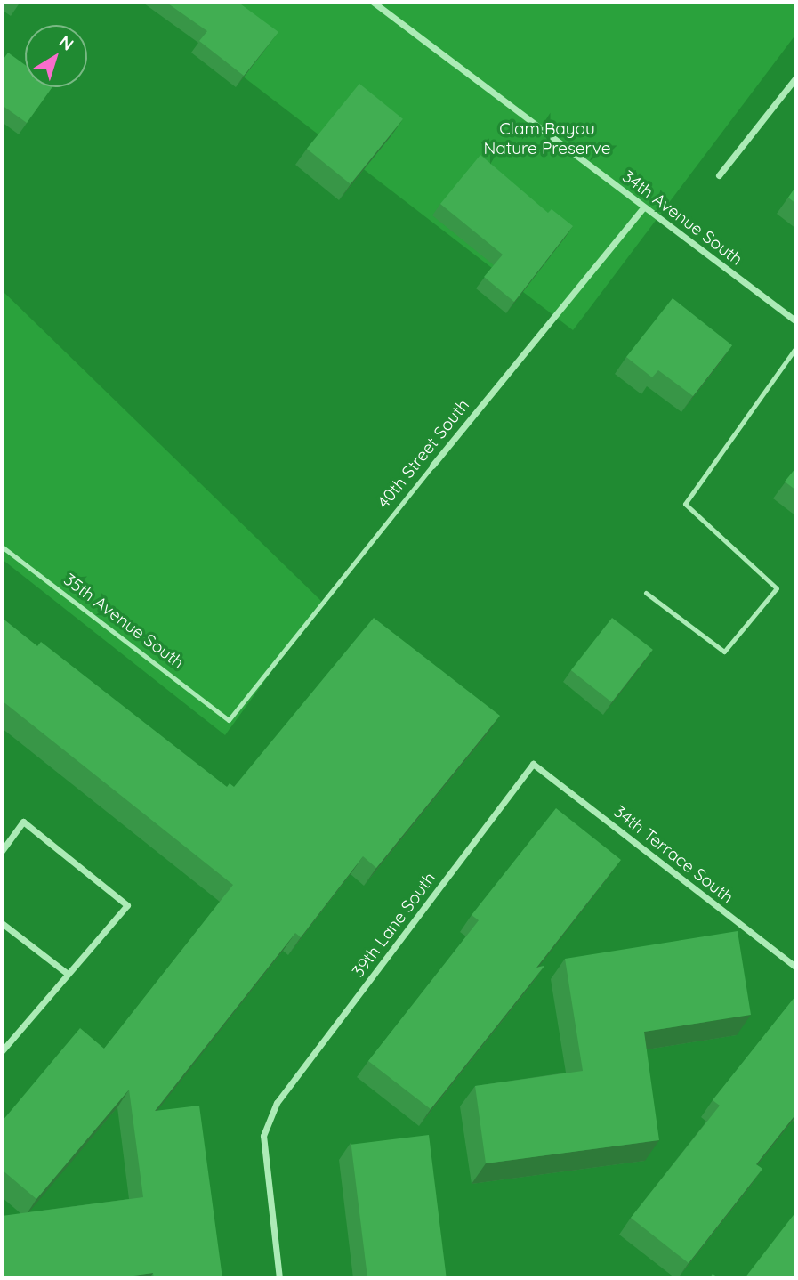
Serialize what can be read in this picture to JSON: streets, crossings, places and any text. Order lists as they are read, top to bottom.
{
  "streets": {
    "street": [
      "34th Avenue South",
      "40th Street South",
      "34th Terrace South",
      "39th Lane South"
    ],
    "lane": ["35th Avenue South"]
  },
  "crossings": [
    ["34th Avenue South", "40th Street South"],
    ["40th Street South", "35th Avenue South"],
    ["34th Terrace South", "39th Lane South"]
  ],
  "parks": ["Clam Bayou Nature Preserve"],
  "north": "top right"
}
